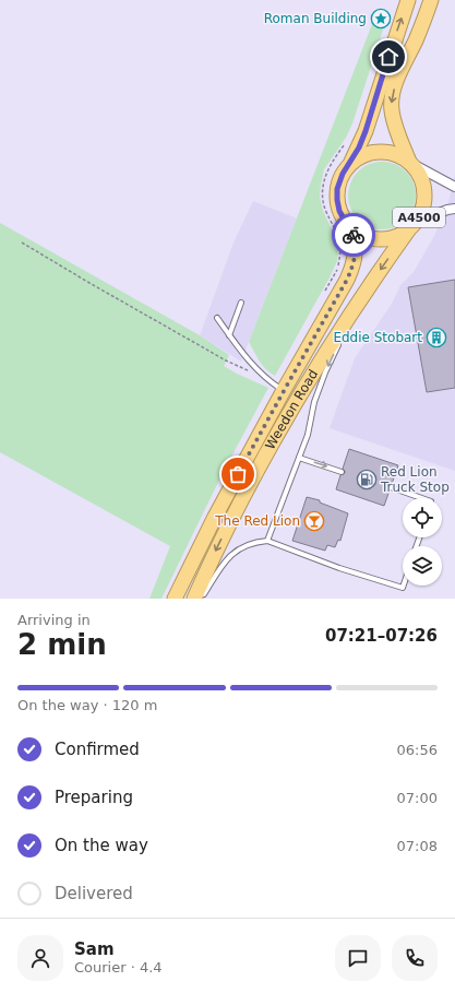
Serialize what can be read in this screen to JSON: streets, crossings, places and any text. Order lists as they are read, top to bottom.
{
  "streets": {
    "highway": ["A4500", "Weedon Road"]
  },
  "crossings": [
    ["A4500", "Weedon Road"]
  ],
  "places": {
    "place": ["Roman Building"],
    "building": ["Eddie Stobart"],
    "fuel station": ["Red Lion Truck Stop"],
    "bar": ["The Red Lion"]
  },
  "page": {
    "heading": ["2 min", "Arriving in", "07:21–07:26"],
    "panel": ["Sam", "Courier · 4.4"],
    "bar": "On the way · 120 m",
    "list": [
      ["Confirmed", "06:56"],
      ["Preparing", "07:00"],
      ["On the way", "07:08"],
      "Delivered"
    ]
  }
}
